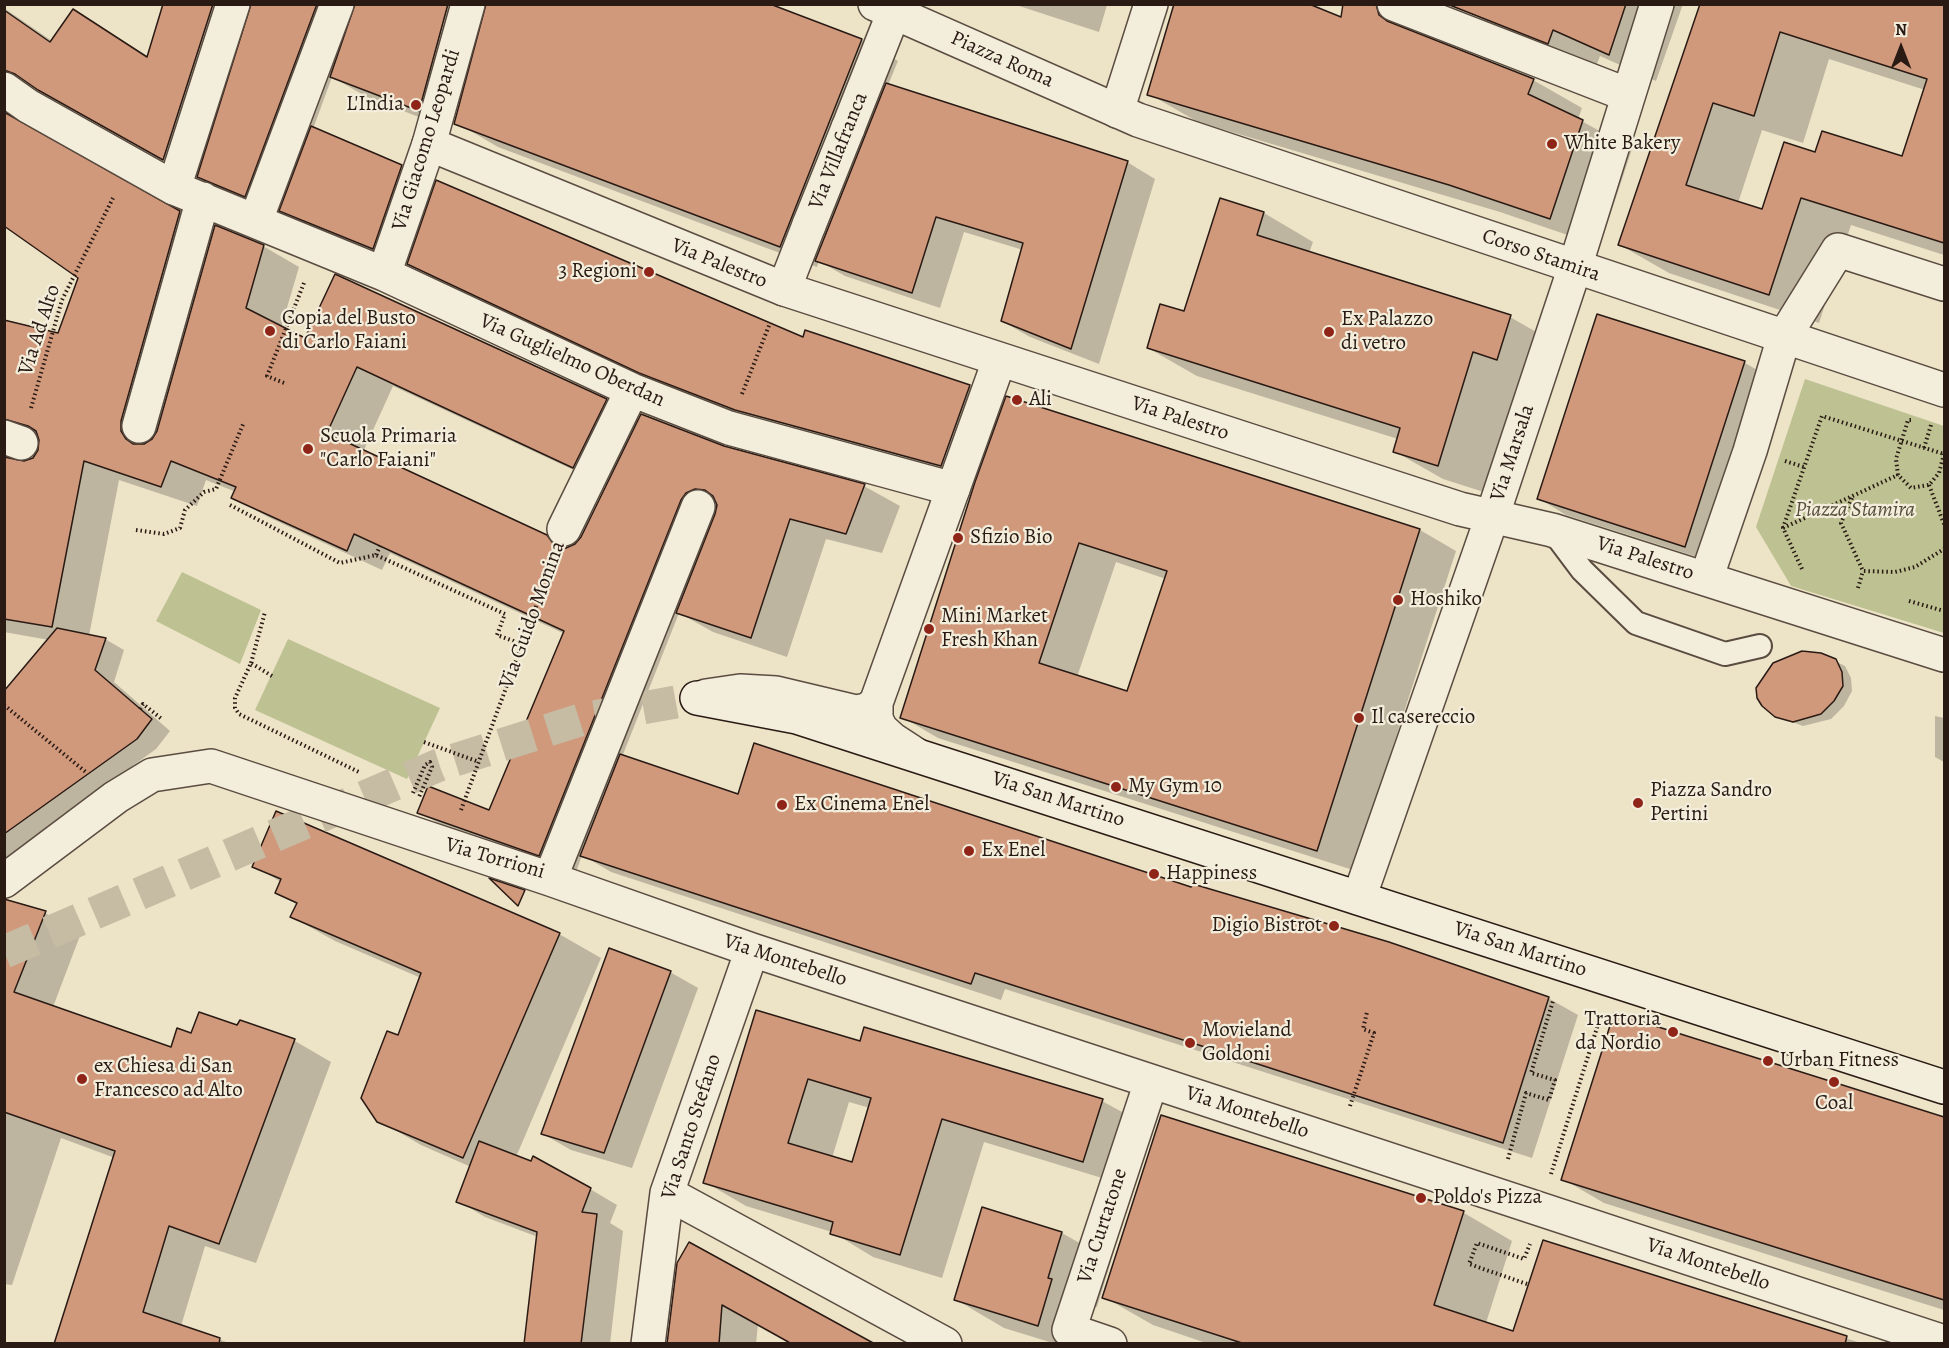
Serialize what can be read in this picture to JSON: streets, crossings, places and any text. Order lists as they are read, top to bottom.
{
  "streets": {
    "street": [
      "Piazza Roma",
      "Via Giacomo Leopardi",
      "Via Villafranca",
      "Corso Stamira",
      "Via Palestro",
      "Via Guglielmo Oberdan",
      "Via Marsala",
      "Via Guido Monina",
      "Via San Martino",
      "Via Torrioni",
      "Via Montebello",
      "Via Santo Stefano",
      "Via Curtatone"
    ],
    "path": ["Via Ad Alto"]
  },
  "crossings": [
    ["Piazza Roma", "Via Villafranca"],
    ["Piazza Roma", "Corso Stamira"],
    ["Via Giacomo Leopardi", "Via Palestro"],
    ["Via Giacomo Leopardi", "Via Guglielmo Oberdan"],
    ["Via Villafranca", "Via Palestro"],
    ["Corso Stamira", "Via Marsala"],
    ["Via Palestro", "Via Marsala"],
    ["Via Ad Alto", "Via Guglielmo Oberdan"],
    ["Via Guglielmo Oberdan", "Via Guido Monina"],
    ["Via Marsala", "Via San Martino"],
    ["Via Guido Monina", "Via Torrioni"],
    ["Via Torrioni", "Via Montebello"],
    ["Via Montebello", "Via Santo Stefano"],
    ["Via Montebello", "Via Curtatone"]
  ],
  "parks": ["Piazza Stamira"],
  "places": [
    "L'India",
    "White Bakery",
    "3 Regioni",
    "Copia del Busto di Carlo Faiani",
    "Ex Palazzo di vetro",
    "Ali",
    "Scuola Primaria \"Carlo Faiani\"",
    "Sfizio Bio",
    "Hoshiko",
    "Mini Market Fresh Khan",
    "Il casereccio",
    "My Gym 10",
    "Piazza Sandro Pertini",
    "Ex Cinema Enel",
    "Ex Enel",
    "Happiness",
    "Digio Bistrot",
    "Trattoria da Nordio",
    "Movieland Goldoni",
    "Urban Fitness",
    "ex Chiesa di San Francesco ad Alto",
    "Coal",
    "Poldo's Pizza"
  ],
  "north": "top"
}
